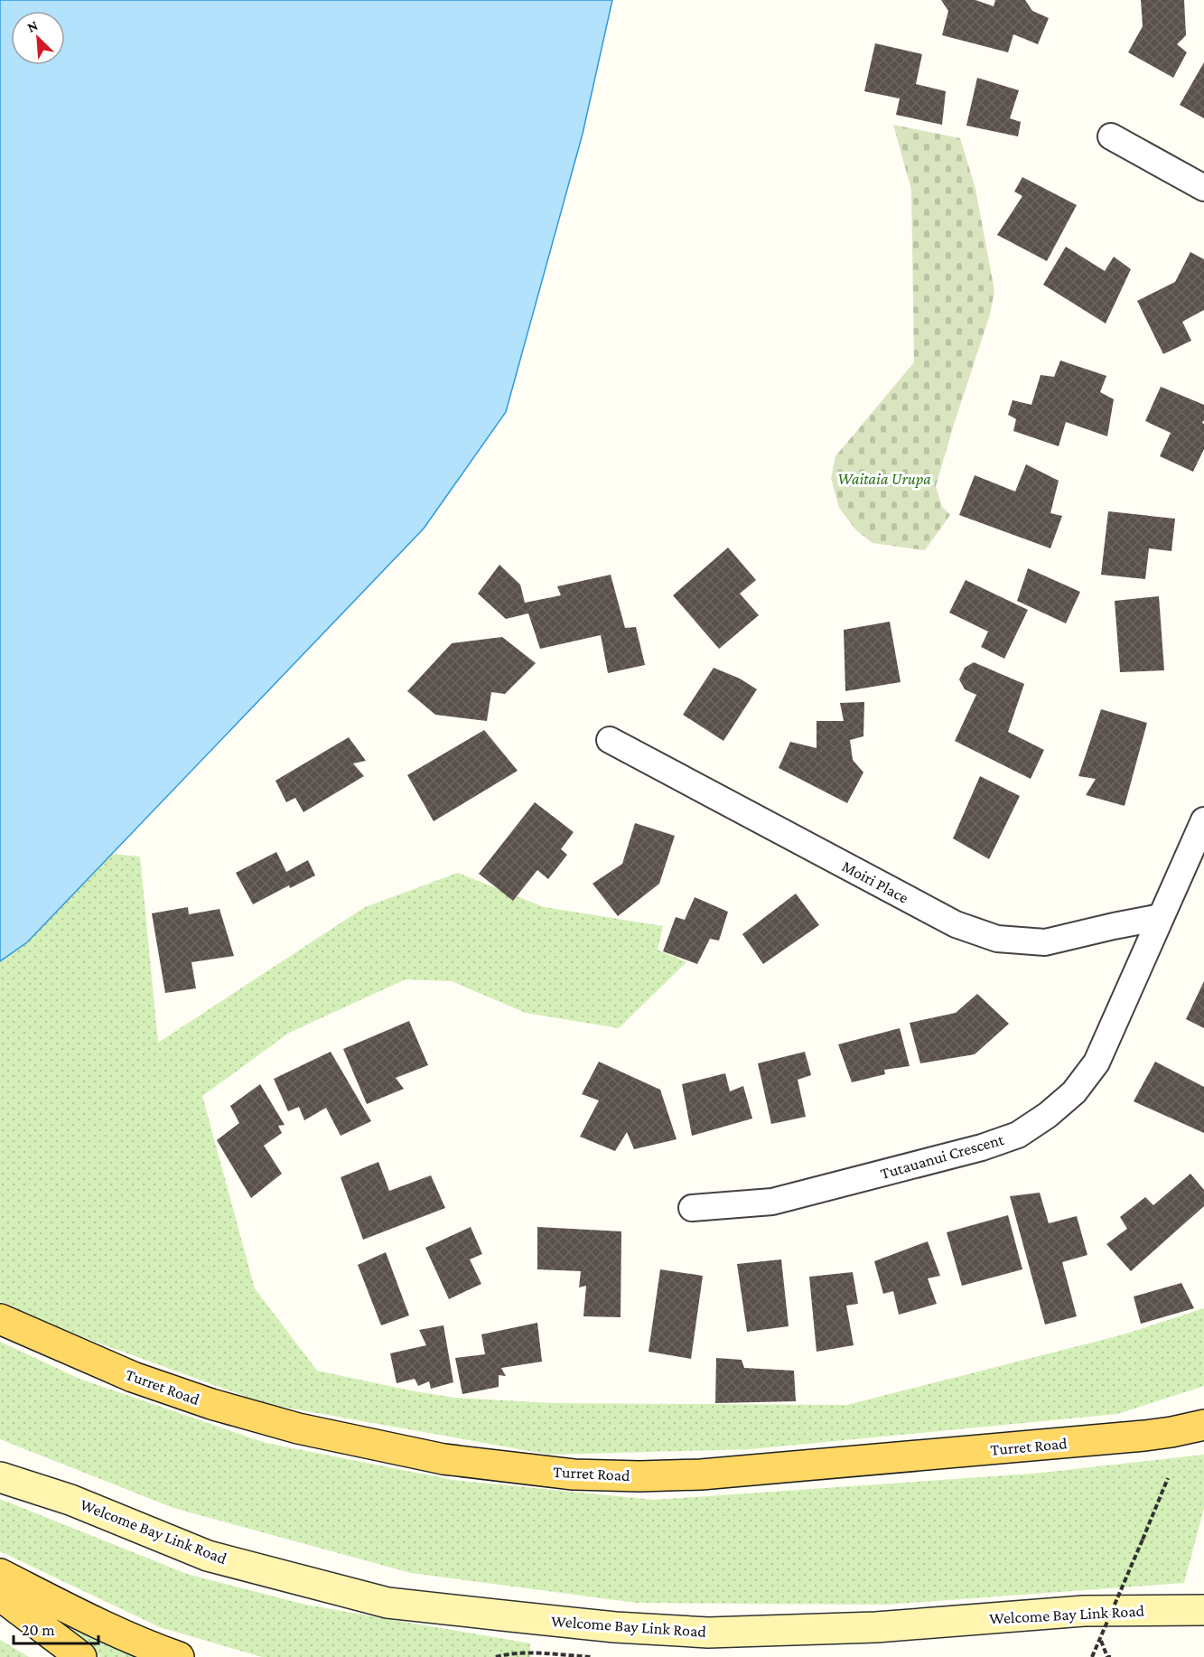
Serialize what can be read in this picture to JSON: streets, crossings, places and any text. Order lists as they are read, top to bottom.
{
  "streets": {
    "main road": ["Turret Road", "Welcome Bay Link Road"],
    "street": ["Moiri Place", "Tutauanui Crescent"]
  },
  "crossings": [
    ["Moiri Place", "Tutauanui Crescent"]
  ],
  "parks": ["Waitaia Urupa"],
  "scale_bar": "20 m",
  "north": "top left"
}
